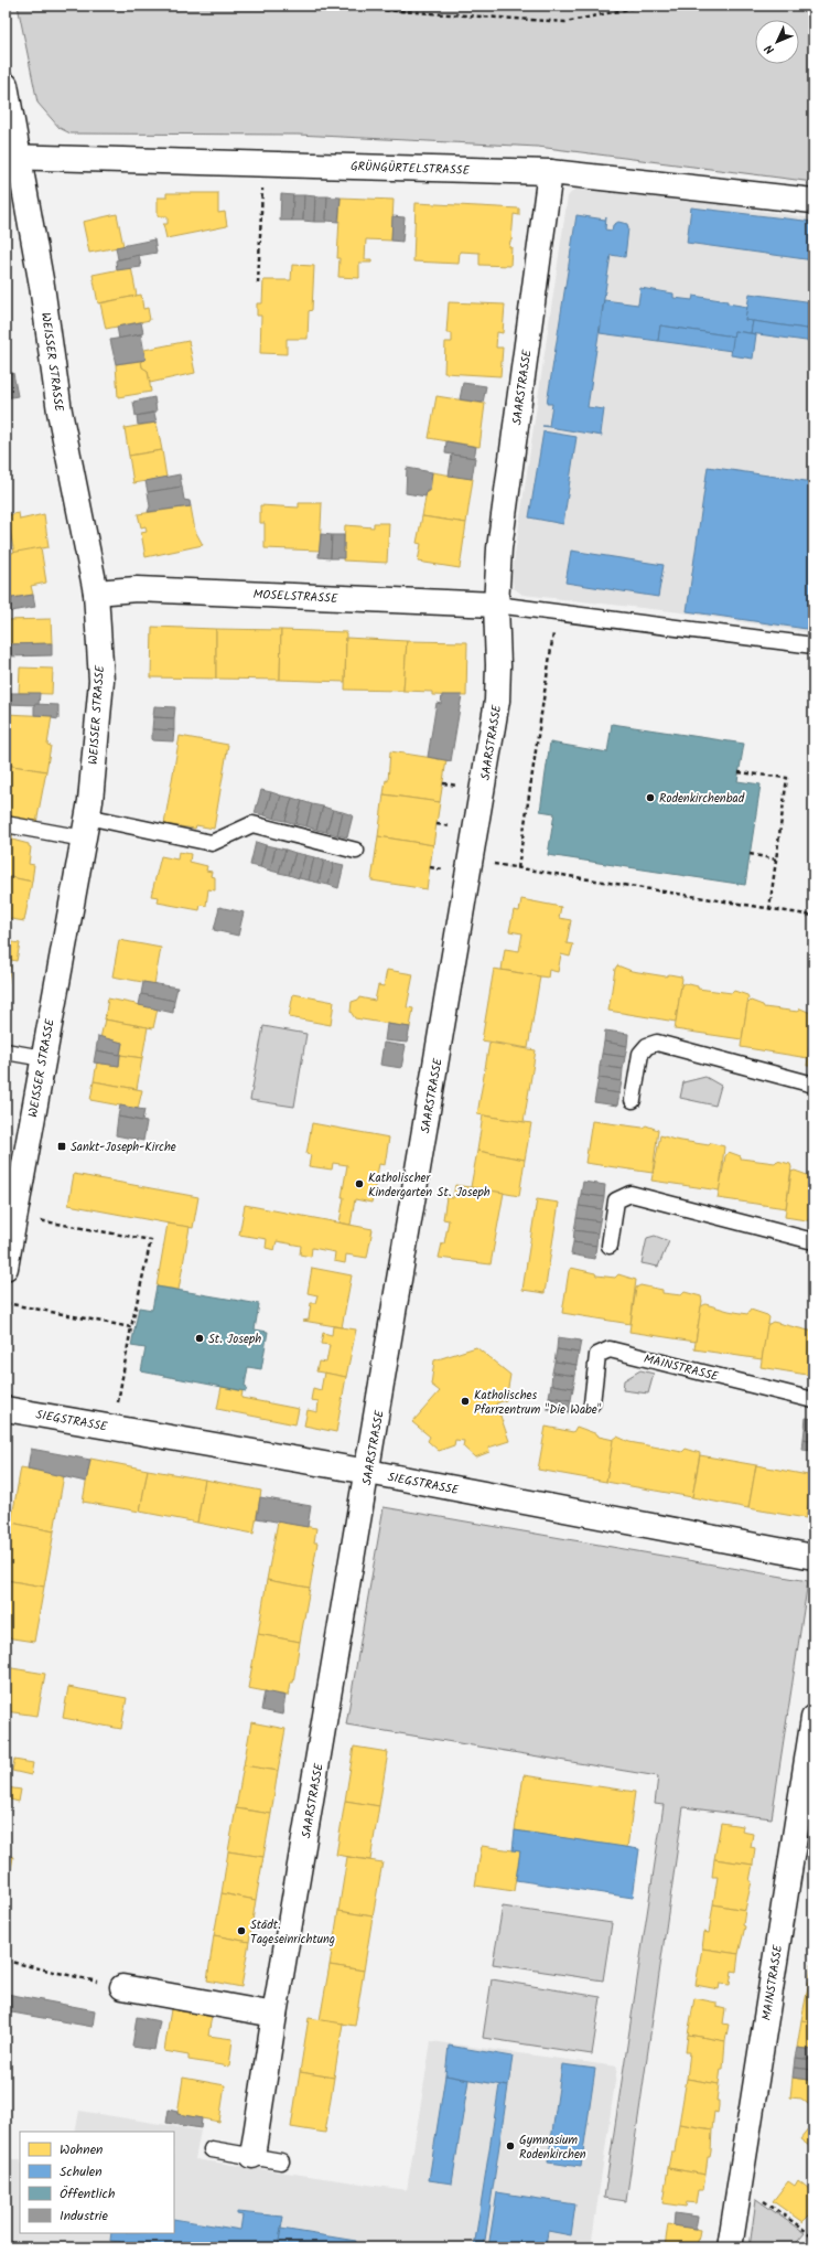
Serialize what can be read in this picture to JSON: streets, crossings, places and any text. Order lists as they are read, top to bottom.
{
  "streets": {
    "street": [
      "GRÜNGÜRTELSTRASSE",
      "WEISSER STRASSE",
      "SAARSTRASSE",
      "MOSELSTRASSE",
      "MAINSTRASSE",
      "SIEGSTRASSE"
    ]
  },
  "crossings": [
    ["GRÜNGÜRTELSTRASSE", "WEISSER STRASSE"],
    ["GRÜNGÜRTELSTRASSE", "SAARSTRASSE"],
    ["WEISSER STRASSE", "MOSELSTRASSE"],
    ["SAARSTRASSE", "MOSELSTRASSE"],
    ["SAARSTRASSE", "SIEGSTRASSE"]
  ],
  "places": {
    "other": [
      "Rodenkirchenbad",
      "Katholischer Kindergarten St. Joseph",
      "St. Joseph",
      "Katholisches Pfarrzentrum \"Die Wabe\"",
      "Städt. Tageseinrichtung",
      "Gymnasium Rodenkirchen"
    ],
    "transit": ["Sankt-Joseph-Kirche"]
  },
  "legend": [
    "Wohnen",
    "Schulen",
    "Öffentlich",
    "Industrie"
  ],
  "north": "bottom left"
}
